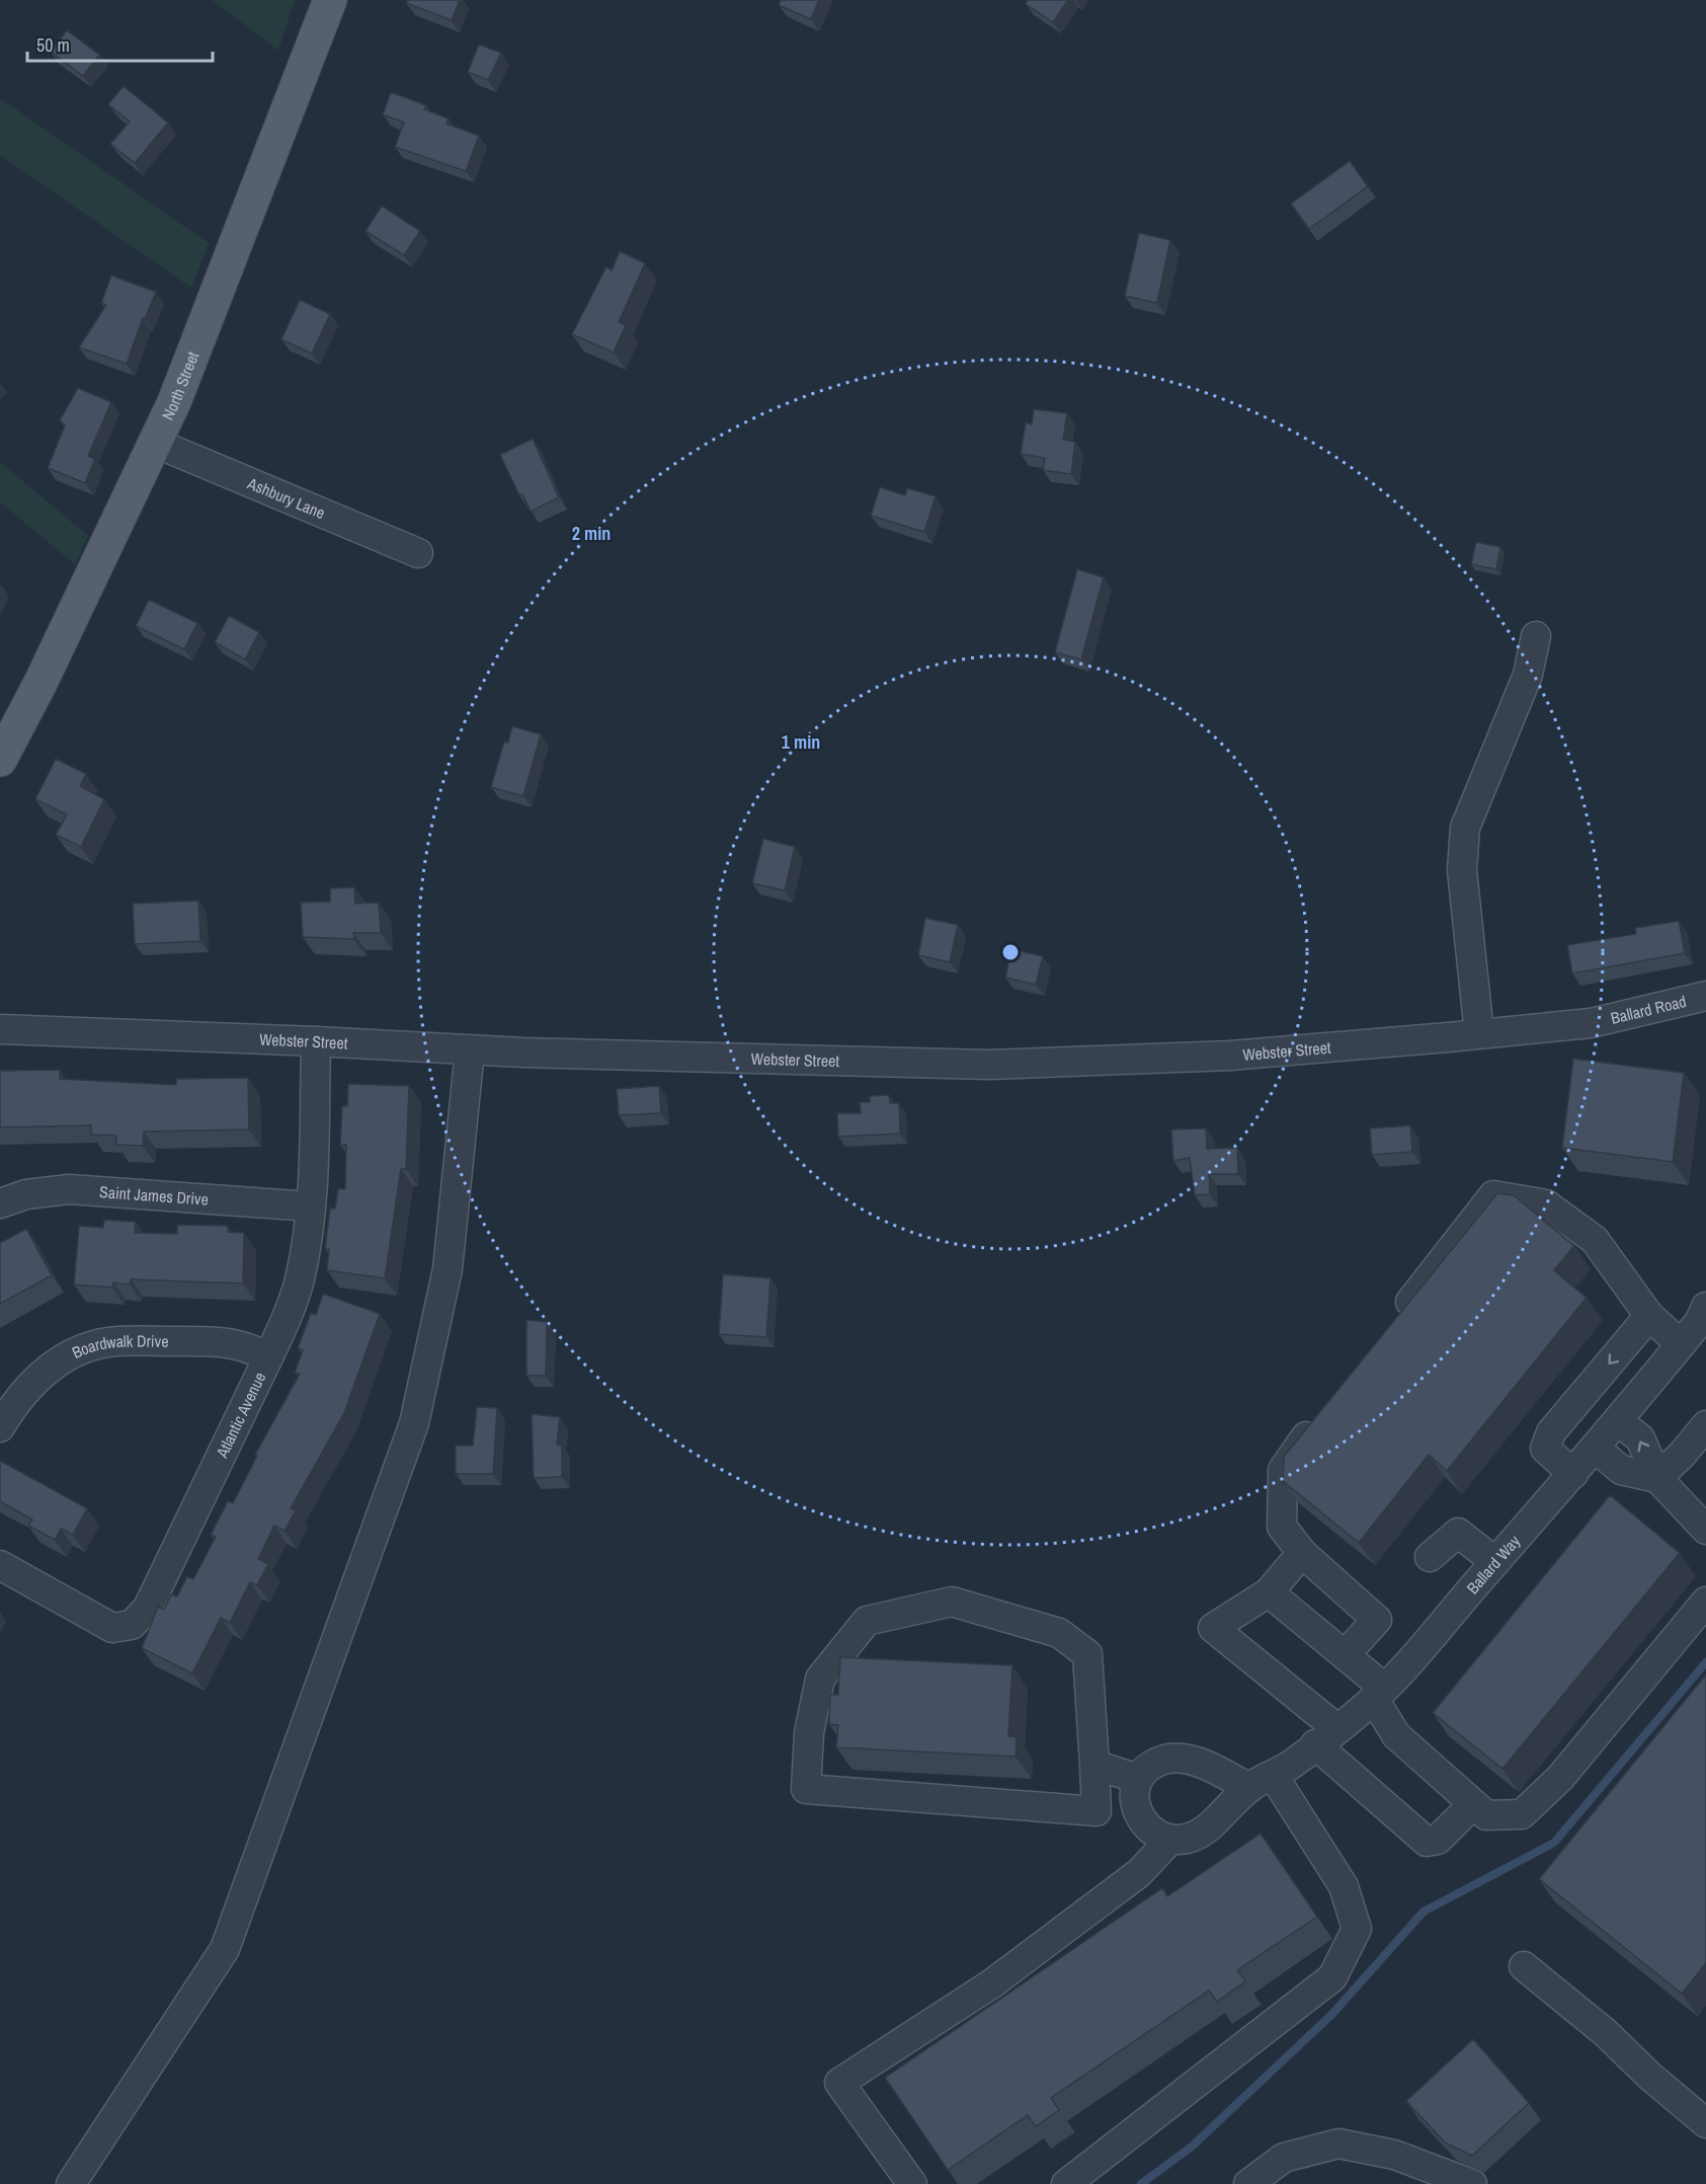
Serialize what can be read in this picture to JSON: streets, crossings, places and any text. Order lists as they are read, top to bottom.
{
  "streets": {
    "main road": ["North Street"],
    "street": [
      "Ashbury Lane",
      "Ballard Road",
      "Webster Street",
      "Saint James Drive",
      "Boardwalk Drive",
      "Atlantic Avenue",
      "Ballard Way"
    ]
  },
  "crossings": [
    ["North Street", "Ashbury Lane"],
    ["Ballard Road", "Webster Street"],
    ["Webster Street", "Atlantic Avenue"],
    ["Saint James Drive", "Atlantic Avenue"],
    ["Boardwalk Drive", "Atlantic Avenue"]
  ],
  "scale_bar": "50 m",
  "rings": ["2 min", "1 min"]
}
